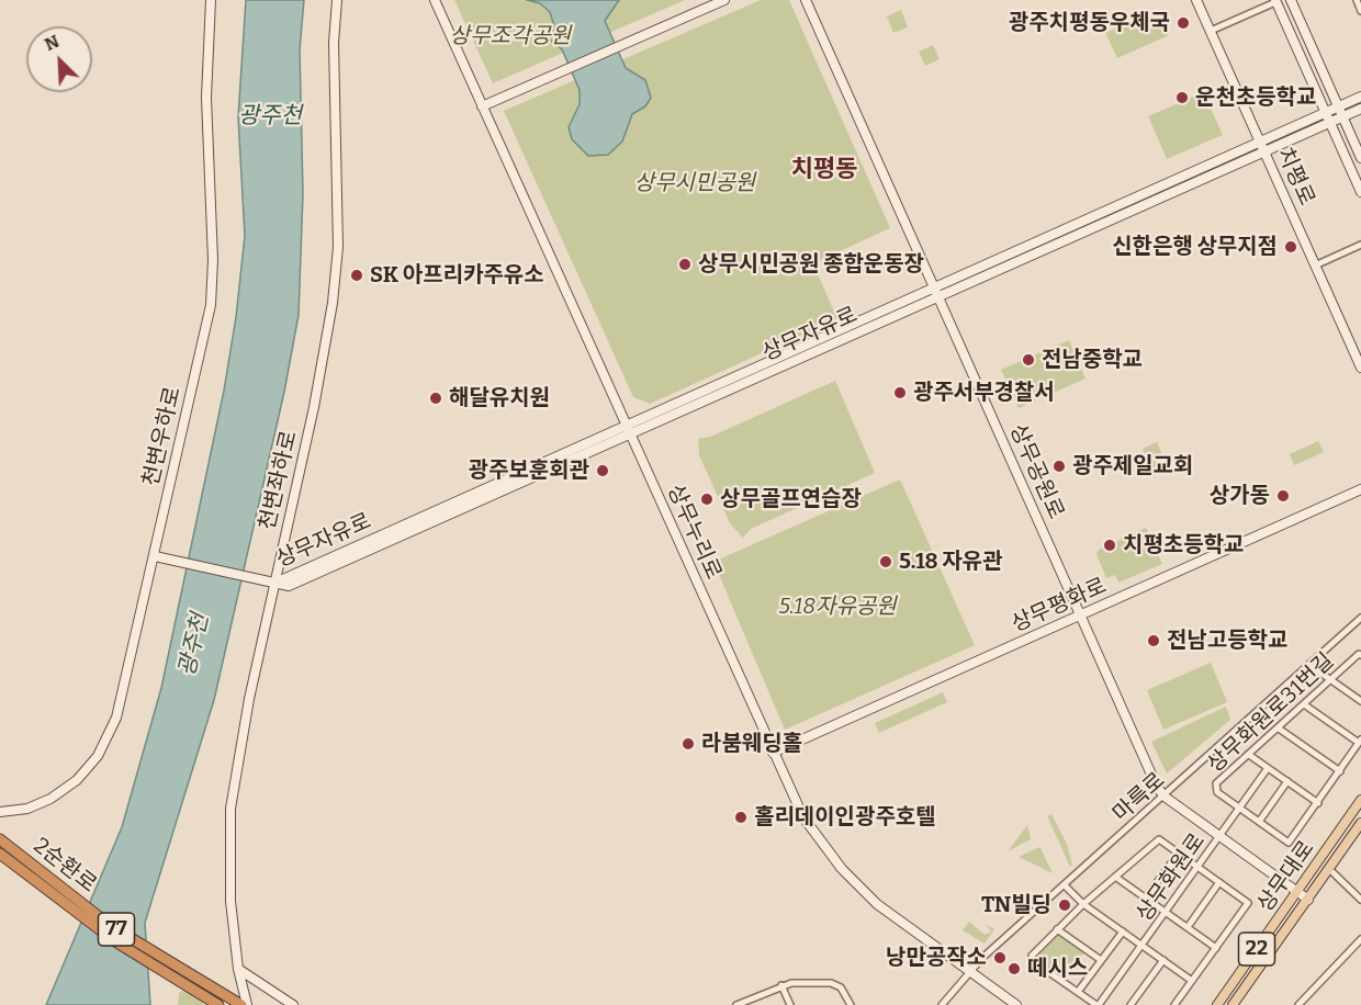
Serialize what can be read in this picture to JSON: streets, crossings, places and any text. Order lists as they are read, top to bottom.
{
  "streets": {
    "highway": ["2순환로", "77"],
    "main road": ["상무대로", "22"],
    "street": [
      "치평로",
      "상무자유로",
      "천변우하로",
      "상무공원로",
      "천변좌하로",
      "상무누리로",
      "상무평화로",
      "상무화원로31번길",
      "마륵로",
      "상무화원로"
    ]
  },
  "crossings": [
    ["치평로", "상무자유로"],
    ["상무자유로", "상무공원로"],
    ["상무자유로", "천변좌하로"],
    ["상무자유로", "상무누리로"],
    ["상무공원로", "상무평화로"],
    ["상무공원로", "마륵로"],
    ["상무공원로", "상무대로"],
    ["상무공원로", "상무화원로"],
    ["상무누리로", "상무평화로"],
    ["상무누리로", "마륵로"],
    ["상무화원로31번길", "상무화원로"]
  ],
  "districts": ["치평동"],
  "water": ["광주천"],
  "parks": ["상무조각공원", "상무시민공원", "5.18자유공원"],
  "places": [
    "광주치평동우체국",
    "운천초등학교",
    "신한은행 상무지점",
    "상무시민공원 종합운동장",
    "SK 아프리카주유소",
    "전남중학교",
    "광주서부경찰서",
    "해달유치원",
    "광주제일교회",
    "광주보훈회관",
    "상가동",
    "상무골프연습장",
    "치평초등학교",
    "5.18 자유관",
    "전남고등학교",
    "라붐웨딩홀",
    "홀리데이인광주호텔",
    "TN빌딩",
    "낭만공작소",
    "떼시스"
  ],
  "north": "top left"
}
